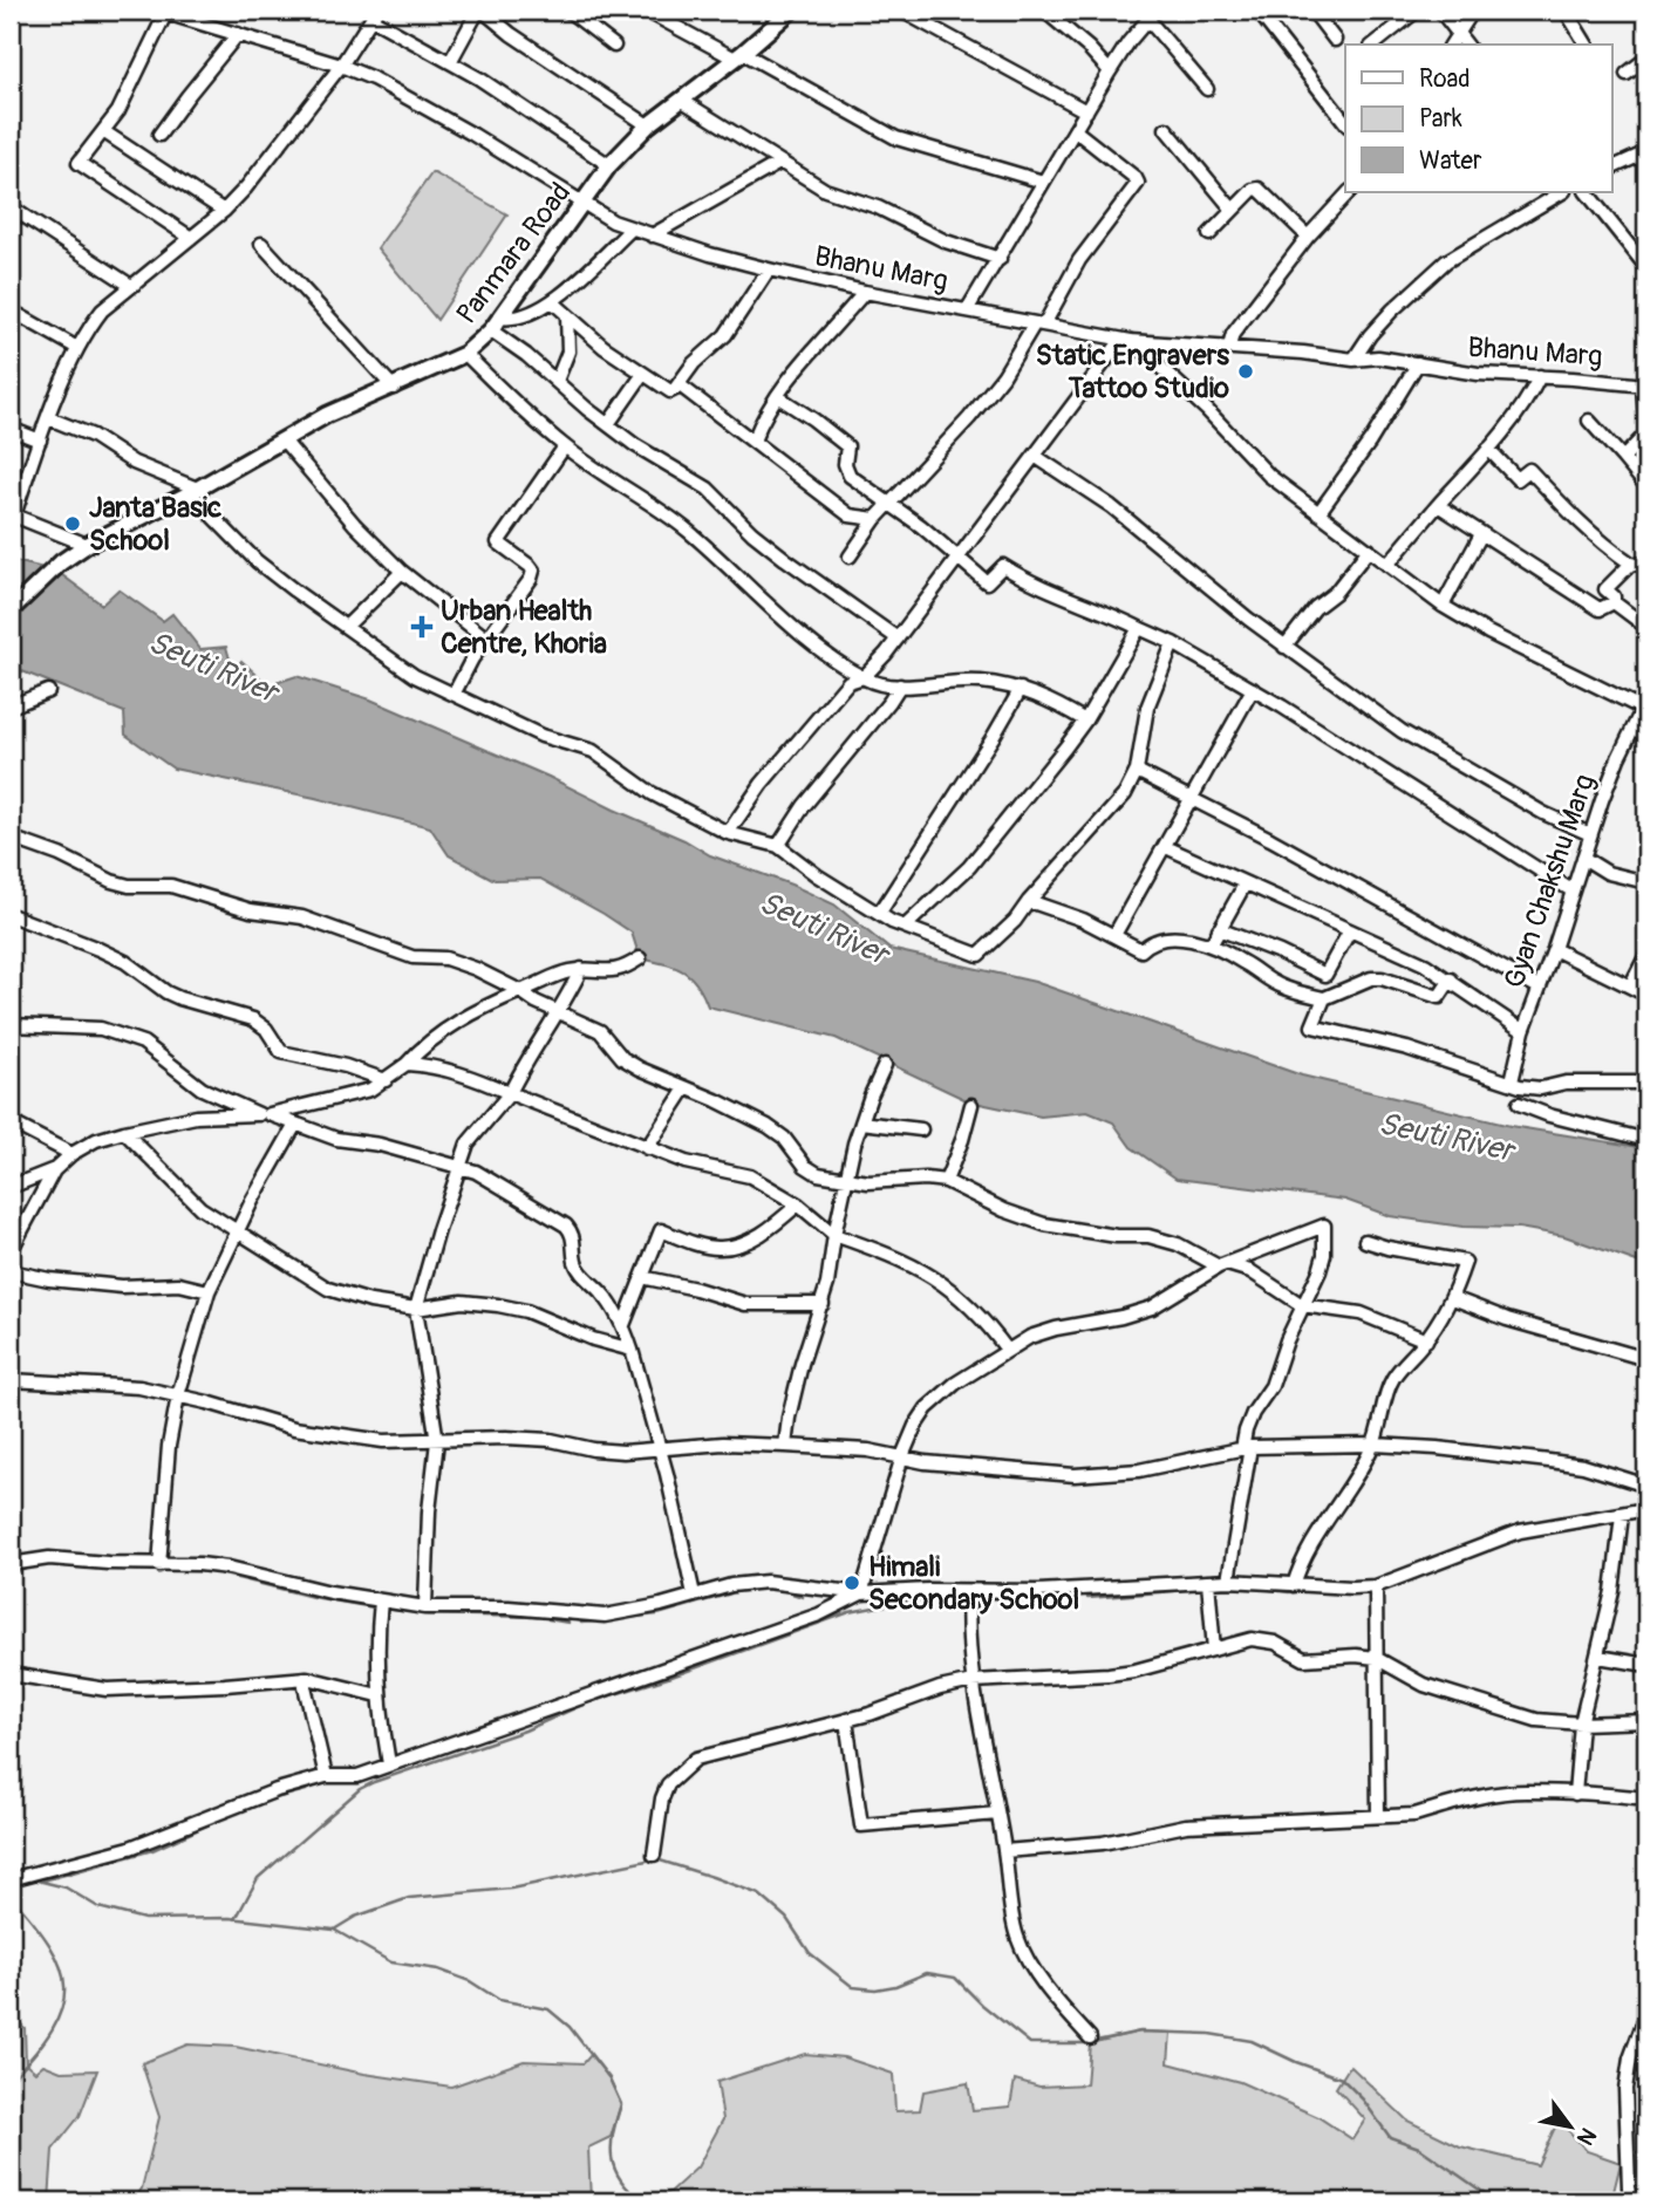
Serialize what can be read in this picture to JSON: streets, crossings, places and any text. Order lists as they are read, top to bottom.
{
  "streets": {
    "street": ["Panmara Road", "Bhanu Marg", "Gyan Chakshu Marg"]
  },
  "crossings": [
    ["Panmara Road", "Bhanu Marg"]
  ],
  "water": ["Seuti River"],
  "places": {
    "other": ["Static Engravers Tattoo Studio", "Janta Basic School", "Himali Secondary School"],
    "health": ["Urban Health Centre, Khoria"]
  },
  "legend": ["Road", "Park", "Water"],
  "north": "bottom right"
}
